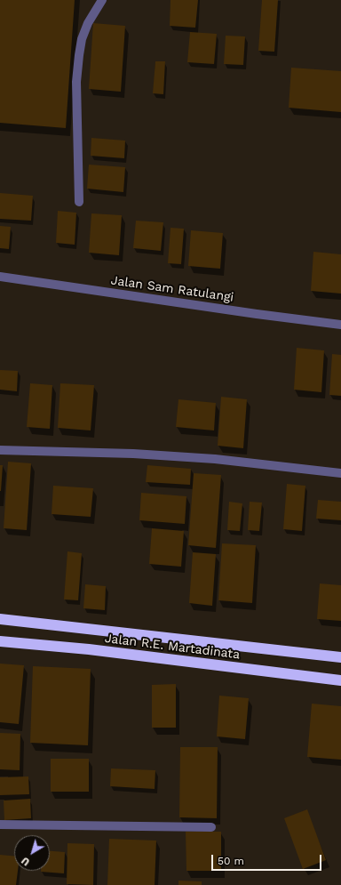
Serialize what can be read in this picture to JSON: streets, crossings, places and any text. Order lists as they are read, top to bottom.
{
  "streets": {
    "highway": ["Jalan R.E. Martadinata"],
    "street": ["Jalan Sam Ratulangi"]
  },
  "scale_bar": "50 m",
  "north": "bottom left"
}
